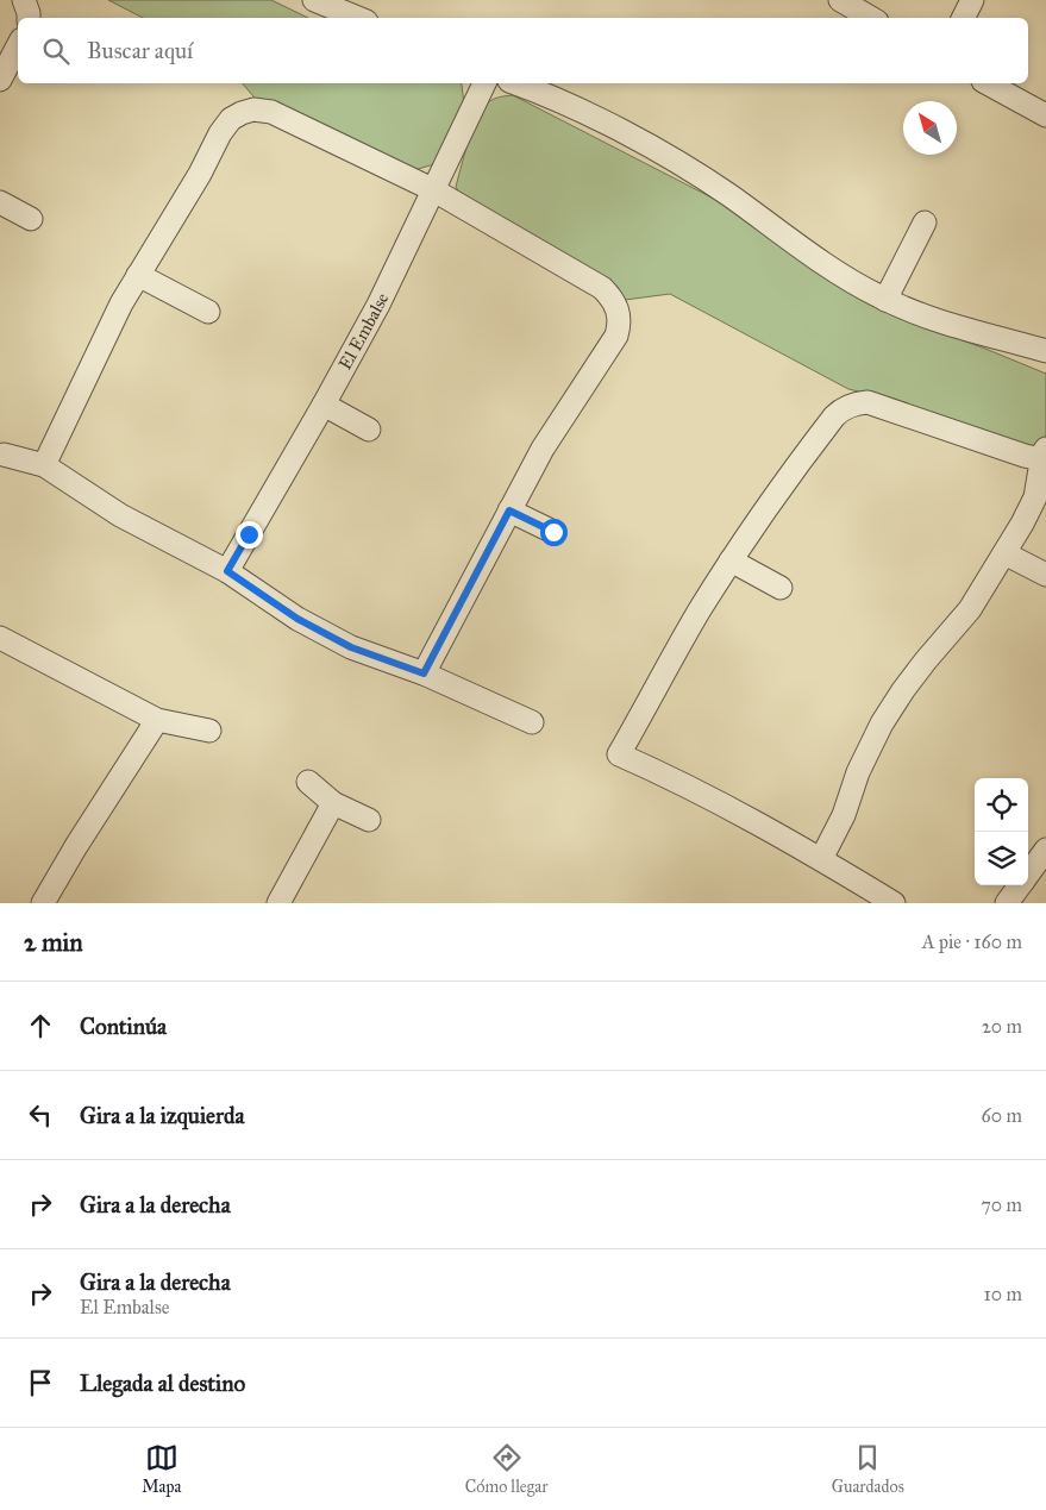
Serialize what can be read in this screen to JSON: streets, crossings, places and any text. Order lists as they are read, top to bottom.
{
  "streets": {
    "street": ["El Embalse"]
  },
  "north": "top left",
  "page": {
    "search": "Buscar aquí",
    "heading": ["2 min", "A pie · 160 m"],
    "list": [
      ["Continúa", "20 m"],
      ["Gira a la izquierda", "60 m"],
      ["Gira a la derecha", "70 m"],
      ["Gira a la derecha", "El Embalse", "10 m"],
      "Llegada al destino"
    ],
    "nav": ["Mapa", "Cómo llegar", "Guardados"]
  }
}
